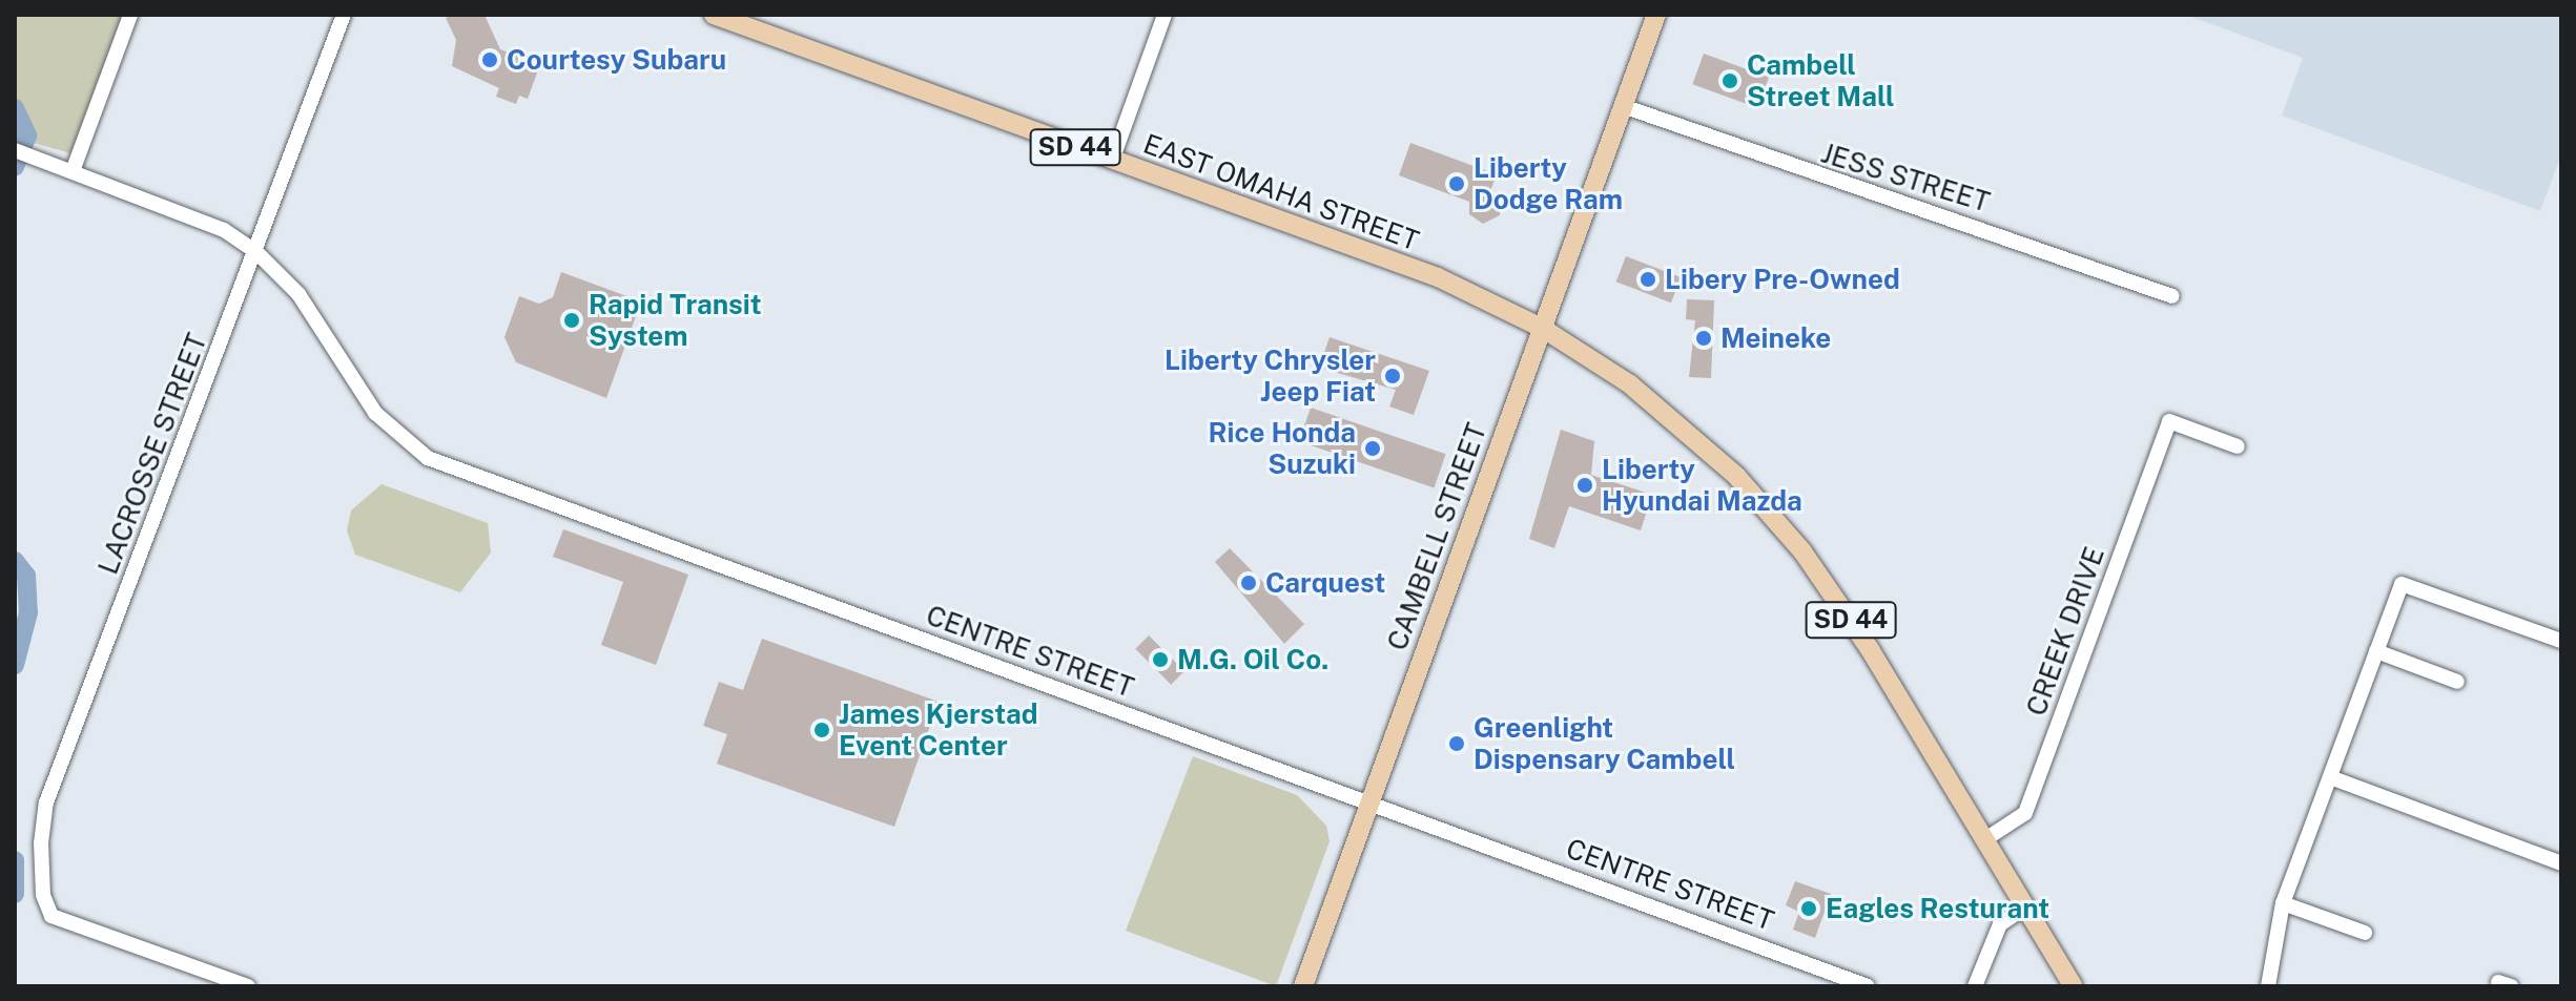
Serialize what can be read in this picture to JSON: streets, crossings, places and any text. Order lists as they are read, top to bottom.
{
  "streets": {
    "main road": ["SD 44", "EAST OMAHA STREET", "CAMBELL STREET"],
    "street": [
      "JESS STREET",
      "LACROSSE STREET",
      "CREEK DRIVE",
      "CENTRE STREET"
    ]
  },
  "crossings": [
    ["SD 44", "EAST OMAHA STREET"],
    ["SD 44", "CAMBELL STREET"],
    ["SD 44", "CREEK DRIVE"],
    ["JESS STREET", "CAMBELL STREET"],
    ["EAST OMAHA STREET", "CAMBELL STREET"],
    ["LACROSSE STREET", "CENTRE STREET"],
    ["CAMBELL STREET", "CENTRE STREET"]
  ],
  "places": [
    "Courtesy Subaru",
    "Cambell Street Mall",
    "Liberty Dodge Ram",
    "Libery Pre-Owned",
    "Rapid Transit System",
    "Meineke",
    "Liberty Chrysler Jeep Fiat",
    "Rice Honda Suzuki",
    "Liberty Hyundai Mazda",
    "Carquest",
    "M.G. Oil Co.",
    "James Kjerstad Event Center",
    "Greenlight Dispensary Cambell",
    "Eagles Resturant"
  ]
}
